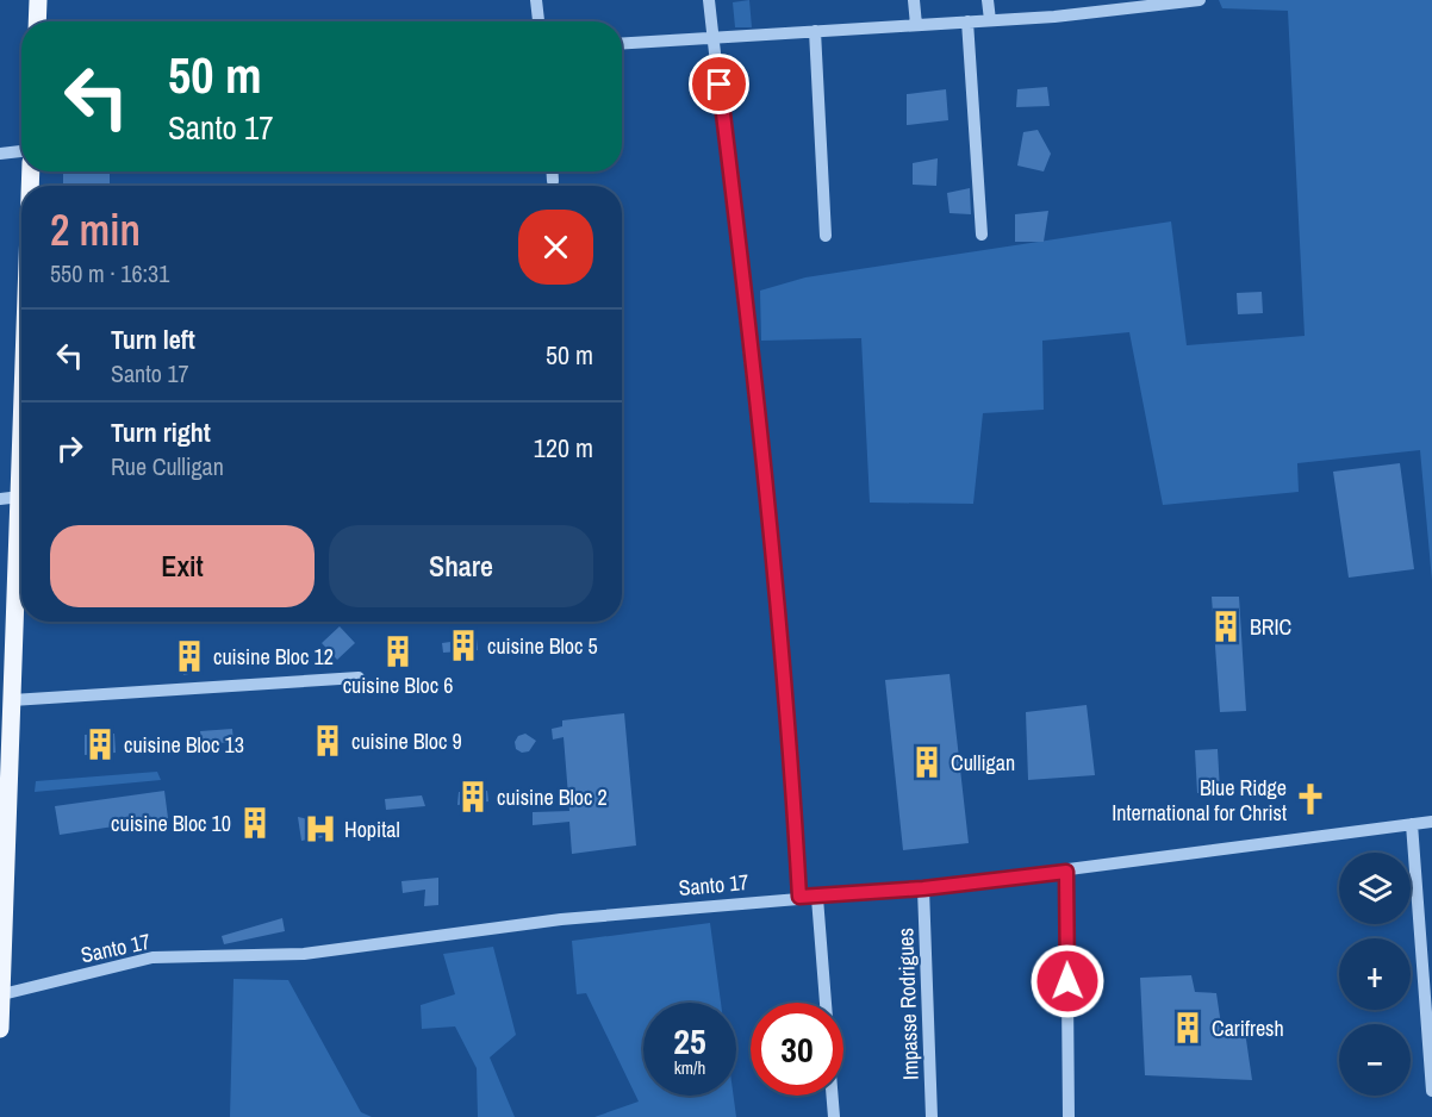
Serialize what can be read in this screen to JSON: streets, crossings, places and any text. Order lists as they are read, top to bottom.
{
  "streets": {
    "street": ["Santo 17", "Impasse Rodrigues"]
  },
  "crossings": [
    ["Santo 17", "Impasse Rodrigues"]
  ],
  "places": {
    "building": [
      "BRIC",
      "cuisine Bloc 5",
      "cuisine Bloc 6",
      "cuisine Bloc 12",
      "cuisine Bloc 9",
      "cuisine Bloc 13",
      "Culligan",
      "cuisine Bloc 2",
      "cuisine Bloc 10",
      "Carifresh"
    ],
    "church": ["Blue Ridge International for Christ"],
    "hospital": ["Hopital"]
  },
  "page": {
    "turn": ["50 m", "Santo 17"],
    "heading": ["2 min", "550 m · 16:31"],
    "list": [
      {
        "name": "Turn left",
        "note": "Santo 17",
        "value": "50 m"
      },
      {
        "name": "Turn right",
        "note": "Rue Culligan",
        "value": "120 m"
      }
    ],
    "buttons": ["Exit", "Share"],
    "map_buttons": ["+", "−"],
    "speed": "25 km/h",
    "limit": "30"
  }
}
